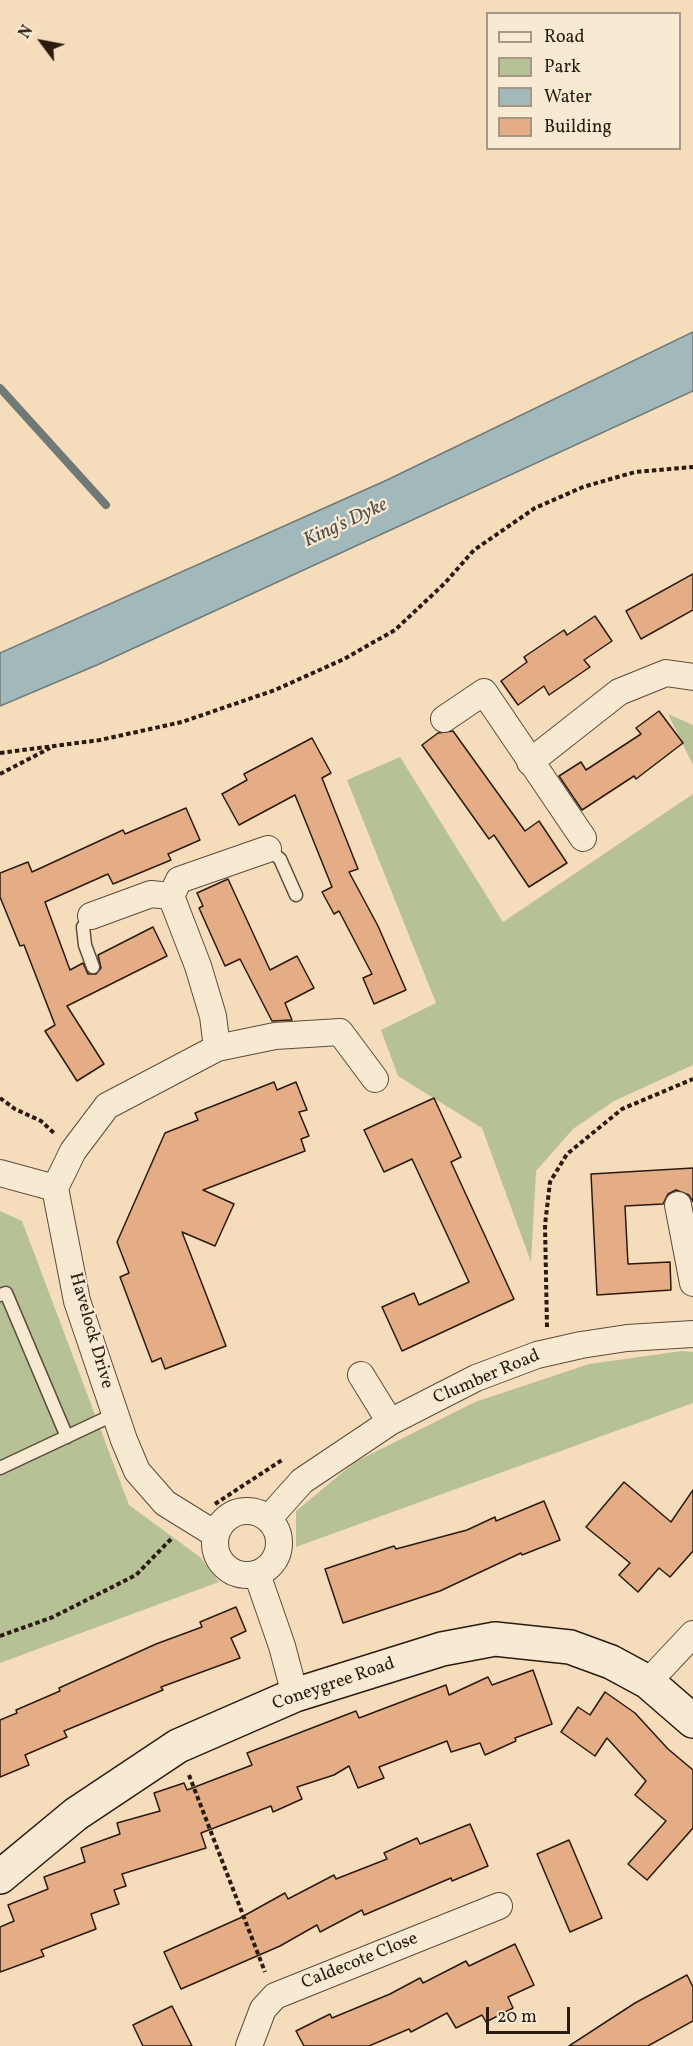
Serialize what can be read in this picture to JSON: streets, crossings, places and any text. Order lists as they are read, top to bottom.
{
  "streets": {
    "street": [
      "Havelock Drive",
      "Clumber Road",
      "Coneygree Road",
      "Caldecote Close"
    ]
  },
  "crossings": [
    ["Havelock Drive", "Clumber Road"]
  ],
  "water": ["King's Dyke"],
  "legend": [
    "Road",
    "Park",
    "Water",
    "Building"
  ],
  "scale_bar": "20 m",
  "north": "top left"
}
